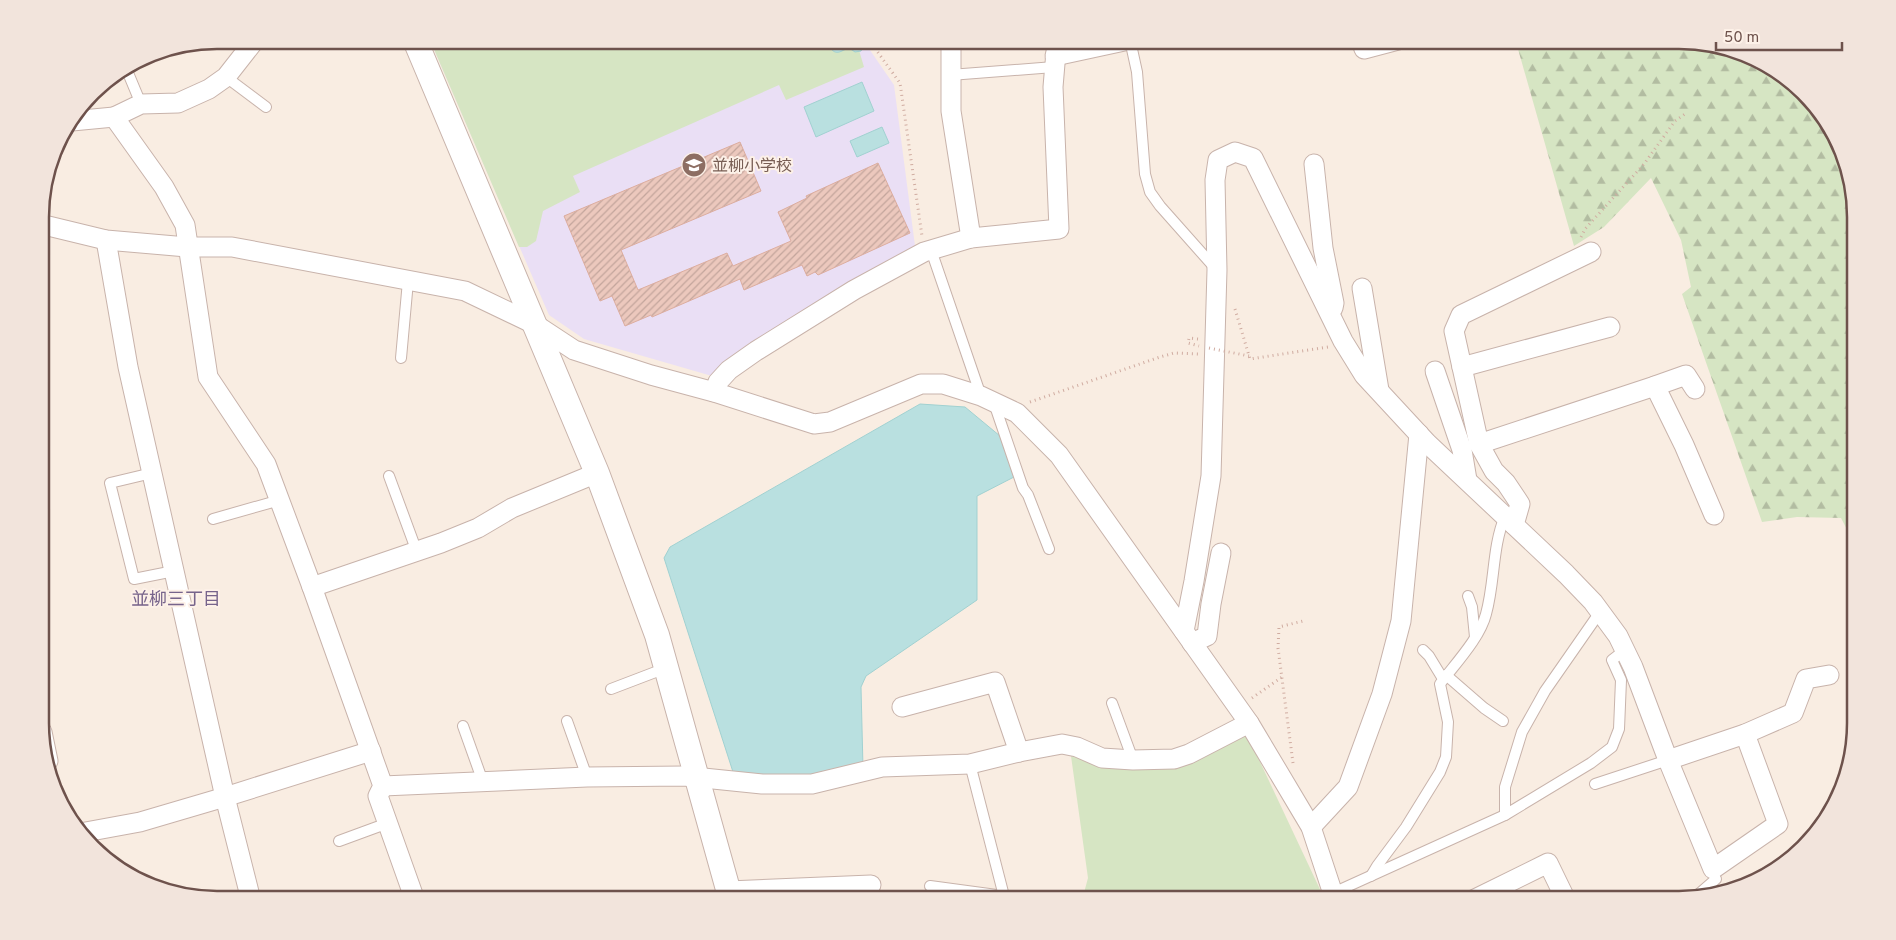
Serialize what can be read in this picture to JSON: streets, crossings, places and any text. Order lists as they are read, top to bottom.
{
  "districts": ["並柳三丁目"],
  "places": {
    "school or university": ["並柳小学校"]
  },
  "scale_bar": "50 m"
}
